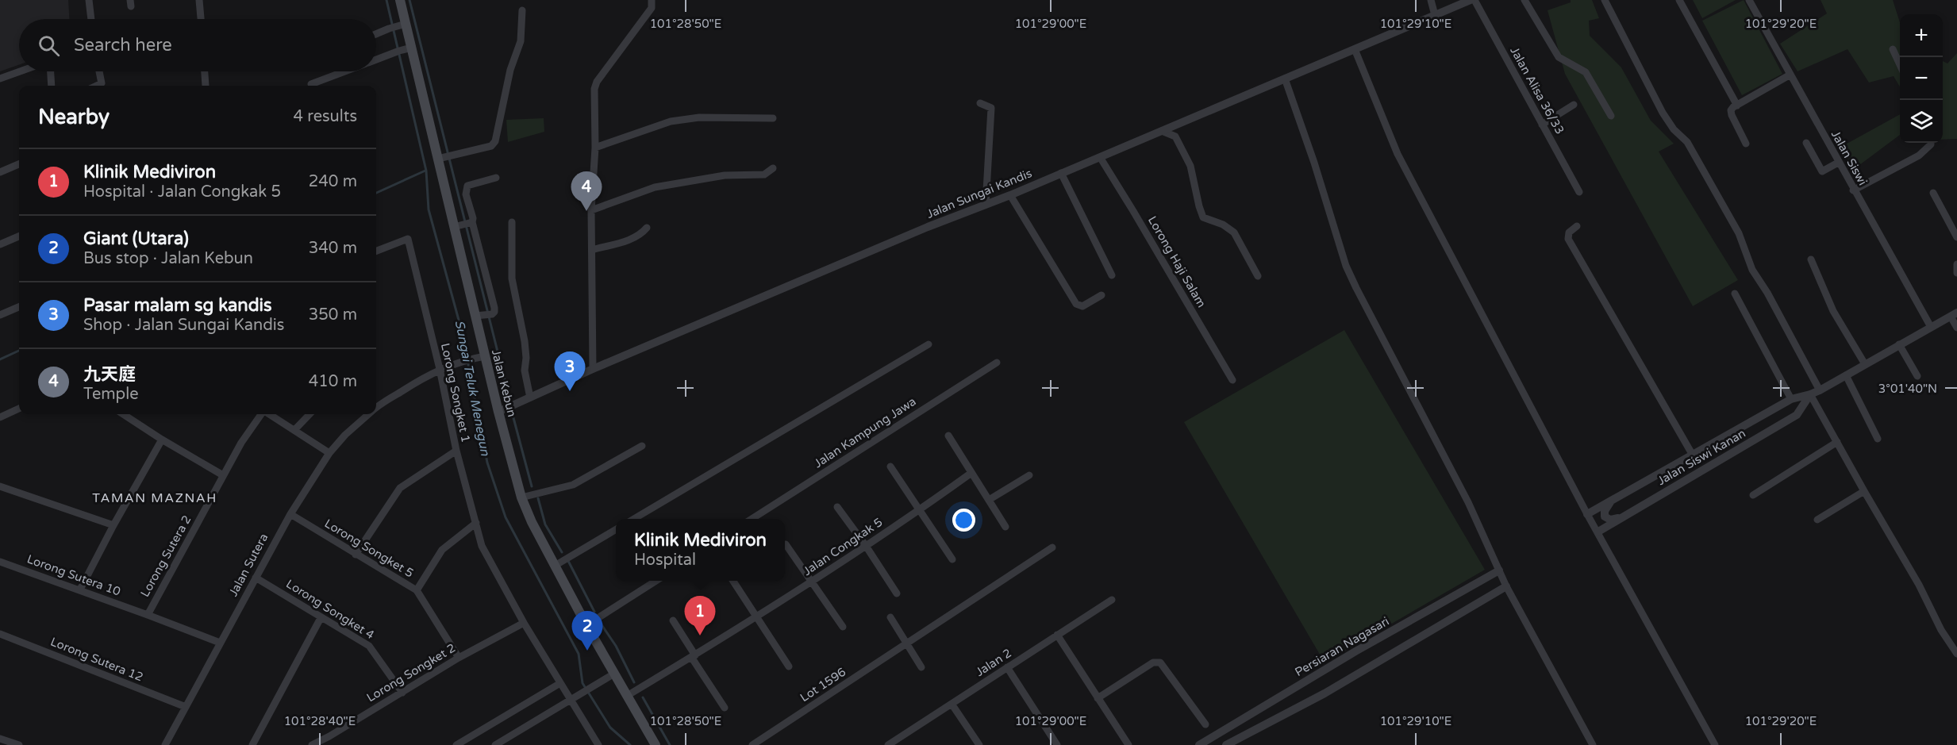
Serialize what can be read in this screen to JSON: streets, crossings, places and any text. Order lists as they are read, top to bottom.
{
  "streets": {
    "main road": ["Jalan Kebun"],
    "street": [
      "Jalan Alisa 36/33",
      "Jalan Siswi",
      "Jalan Sungai Kandis",
      "Lorong Haji Salam",
      "Lorong Songket 1",
      "Jalan Kampung Jawa",
      "Jalan Siswi Kanan",
      "Jalan Congkak 5",
      "Lorong Songket 5",
      "Lorong Sutera 2",
      "Jalan Sutera",
      "Lorong Sutera 10",
      "Lorong Songket 4",
      "Persiaran Nagasari",
      "Lorong Sutera 12",
      "Jalan 2",
      "Lorong Songket 2",
      "Lot 1596"
    ]
  },
  "crossings": [
    ["Jalan Siswi", "Jalan Siswi Kanan"],
    ["Jalan Sungai Kandis", "Lorong Haji Salam"],
    ["Jalan Sungai Kandis", "Jalan Kebun"],
    ["Jalan Kebun", "Jalan Congkak 5"],
    ["Jalan Kebun", "Jalan Sutera"],
    ["Lorong Songket 1", "Jalan Sutera"],
    ["Lorong Songket 1", "Lorong Songket 2"],
    ["Lorong Songket 5", "Jalan Sutera"],
    ["Lorong Songket 5", "Lorong Songket 2"],
    ["Lorong Sutera 2", "Lorong Sutera 10"],
    ["Jalan Sutera", "Lorong Sutera 10"],
    ["Jalan Sutera", "Lorong Songket 4"],
    ["Jalan Sutera", "Lorong Sutera 12"],
    ["Lorong Songket 4", "Lorong Songket 2"]
  ],
  "districts": ["TAMAN MAZNAH"],
  "water": ["Sungai Teluk Menegun"],
  "page": {
    "map_buttons": ["+", "−"],
    "search": "Search here",
    "heading": ["Nearby", "4 results"],
    "list": [
      {
        "mark": "1",
        "name": "Klinik Mediviron",
        "note": "Hospital · Jalan Congkak 5",
        "value": "240 m"
      },
      {
        "mark": "2",
        "name": "Giant (Utara)",
        "note": "Bus stop · Jalan Kebun",
        "value": "340 m"
      },
      {
        "mark": "3",
        "name": "Pasar malam sg kandis",
        "note": "Shop · Jalan Sungai Kandis",
        "value": "350 m"
      },
      {
        "mark": "4",
        "name": "九天庭",
        "note": "Temple",
        "value": "410 m"
      }
    ],
    "pins": [
      "4",
      "3",
      "1",
      "2"
    ],
    "popup": ["Klinik Mediviron", "Hospital"]
  },
  "coordinates": [
    "101°28'50\"E",
    "101°29'00\"E",
    "101°29'10\"E",
    "101°29'20\"E",
    "3°01'40\"N",
    "101°28'40\"E"
  ]
}
